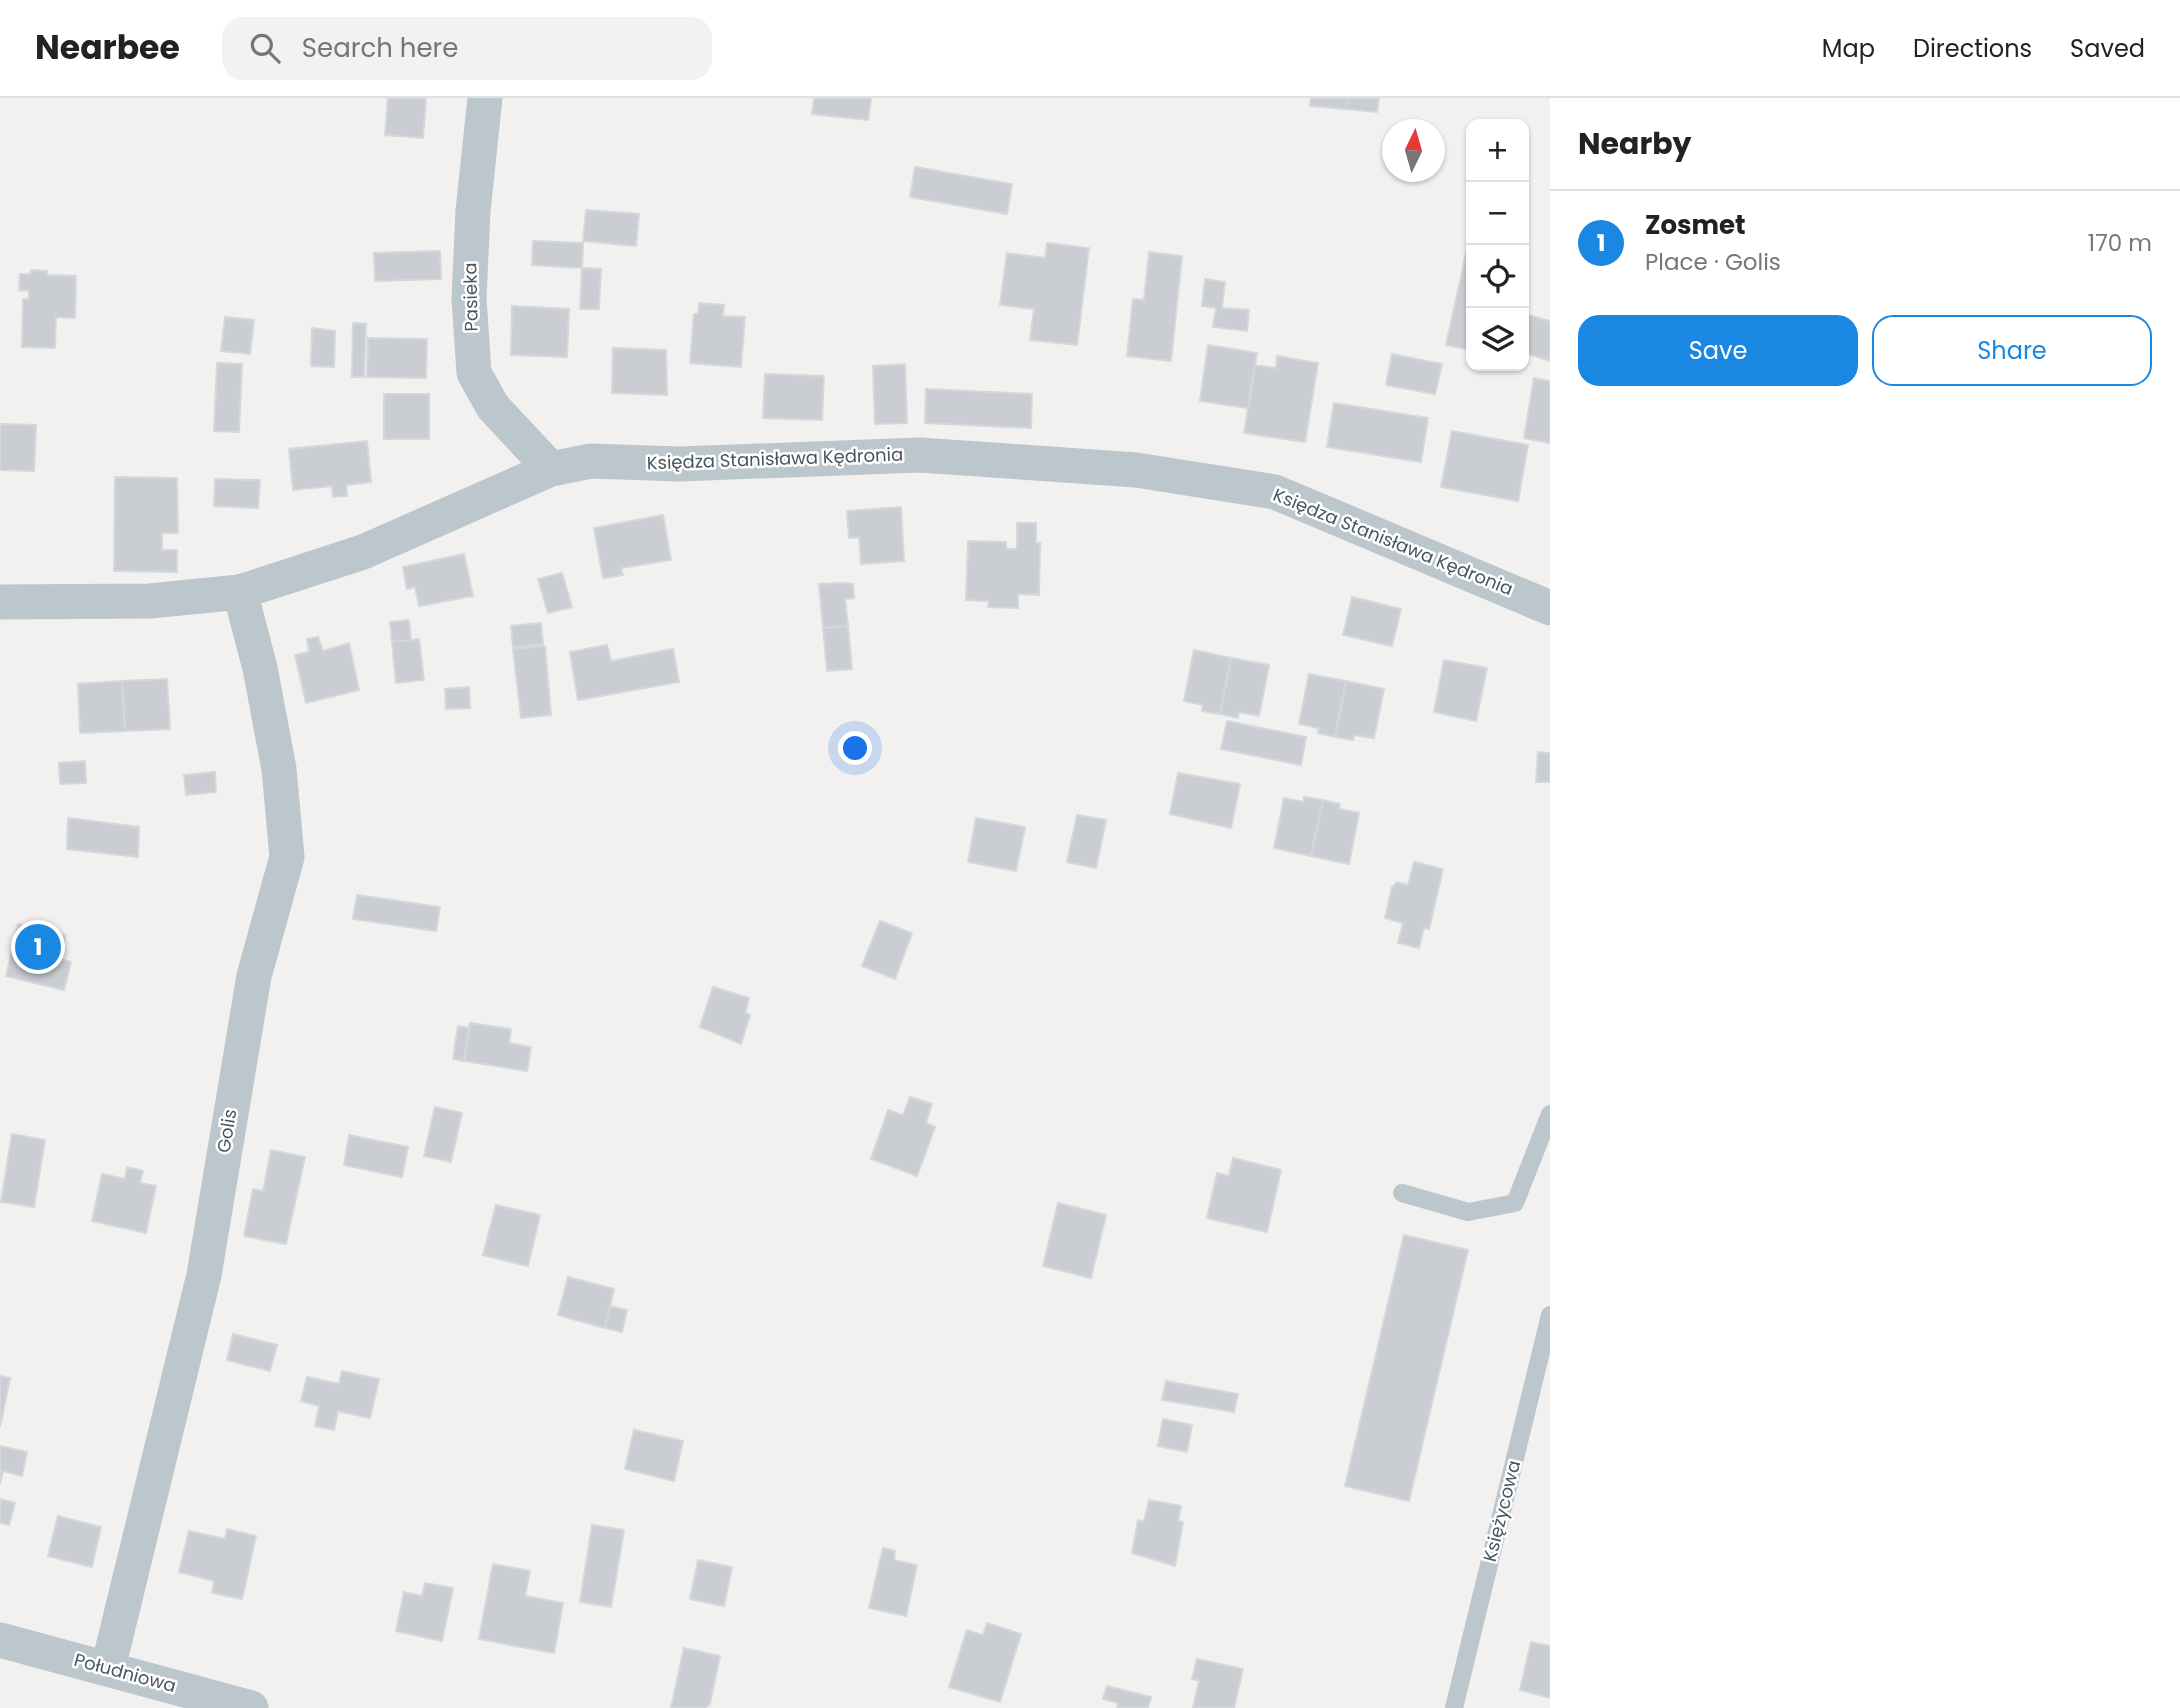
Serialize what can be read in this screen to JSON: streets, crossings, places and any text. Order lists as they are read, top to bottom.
{
  "streets": {
    "street": [
      "Pasieka",
      "Księdza Stanisława Kędronia",
      "Golis",
      "Południowa"
    ],
    "lane": ["Księżycowa"]
  },
  "crossings": [
    ["Pasieka", "Księdza Stanisława Kędronia"],
    ["Księdza Stanisława Kędronia", "Golis"],
    ["Golis", "Południowa"]
  ],
  "north": "top",
  "page": {
    "header": "Nearbee",
    "search": "Search here",
    "nav": ["Map", "Directions", "Saved"],
    "heading": "Nearby",
    "map_buttons": ["+", "−"],
    "list": [
      {
        "mark": "1",
        "name": "Zosmet",
        "note": "Place · Golis",
        "value": "170 m"
      }
    ],
    "buttons": ["Save", "Share"],
    "pins": "1"
  }
}
